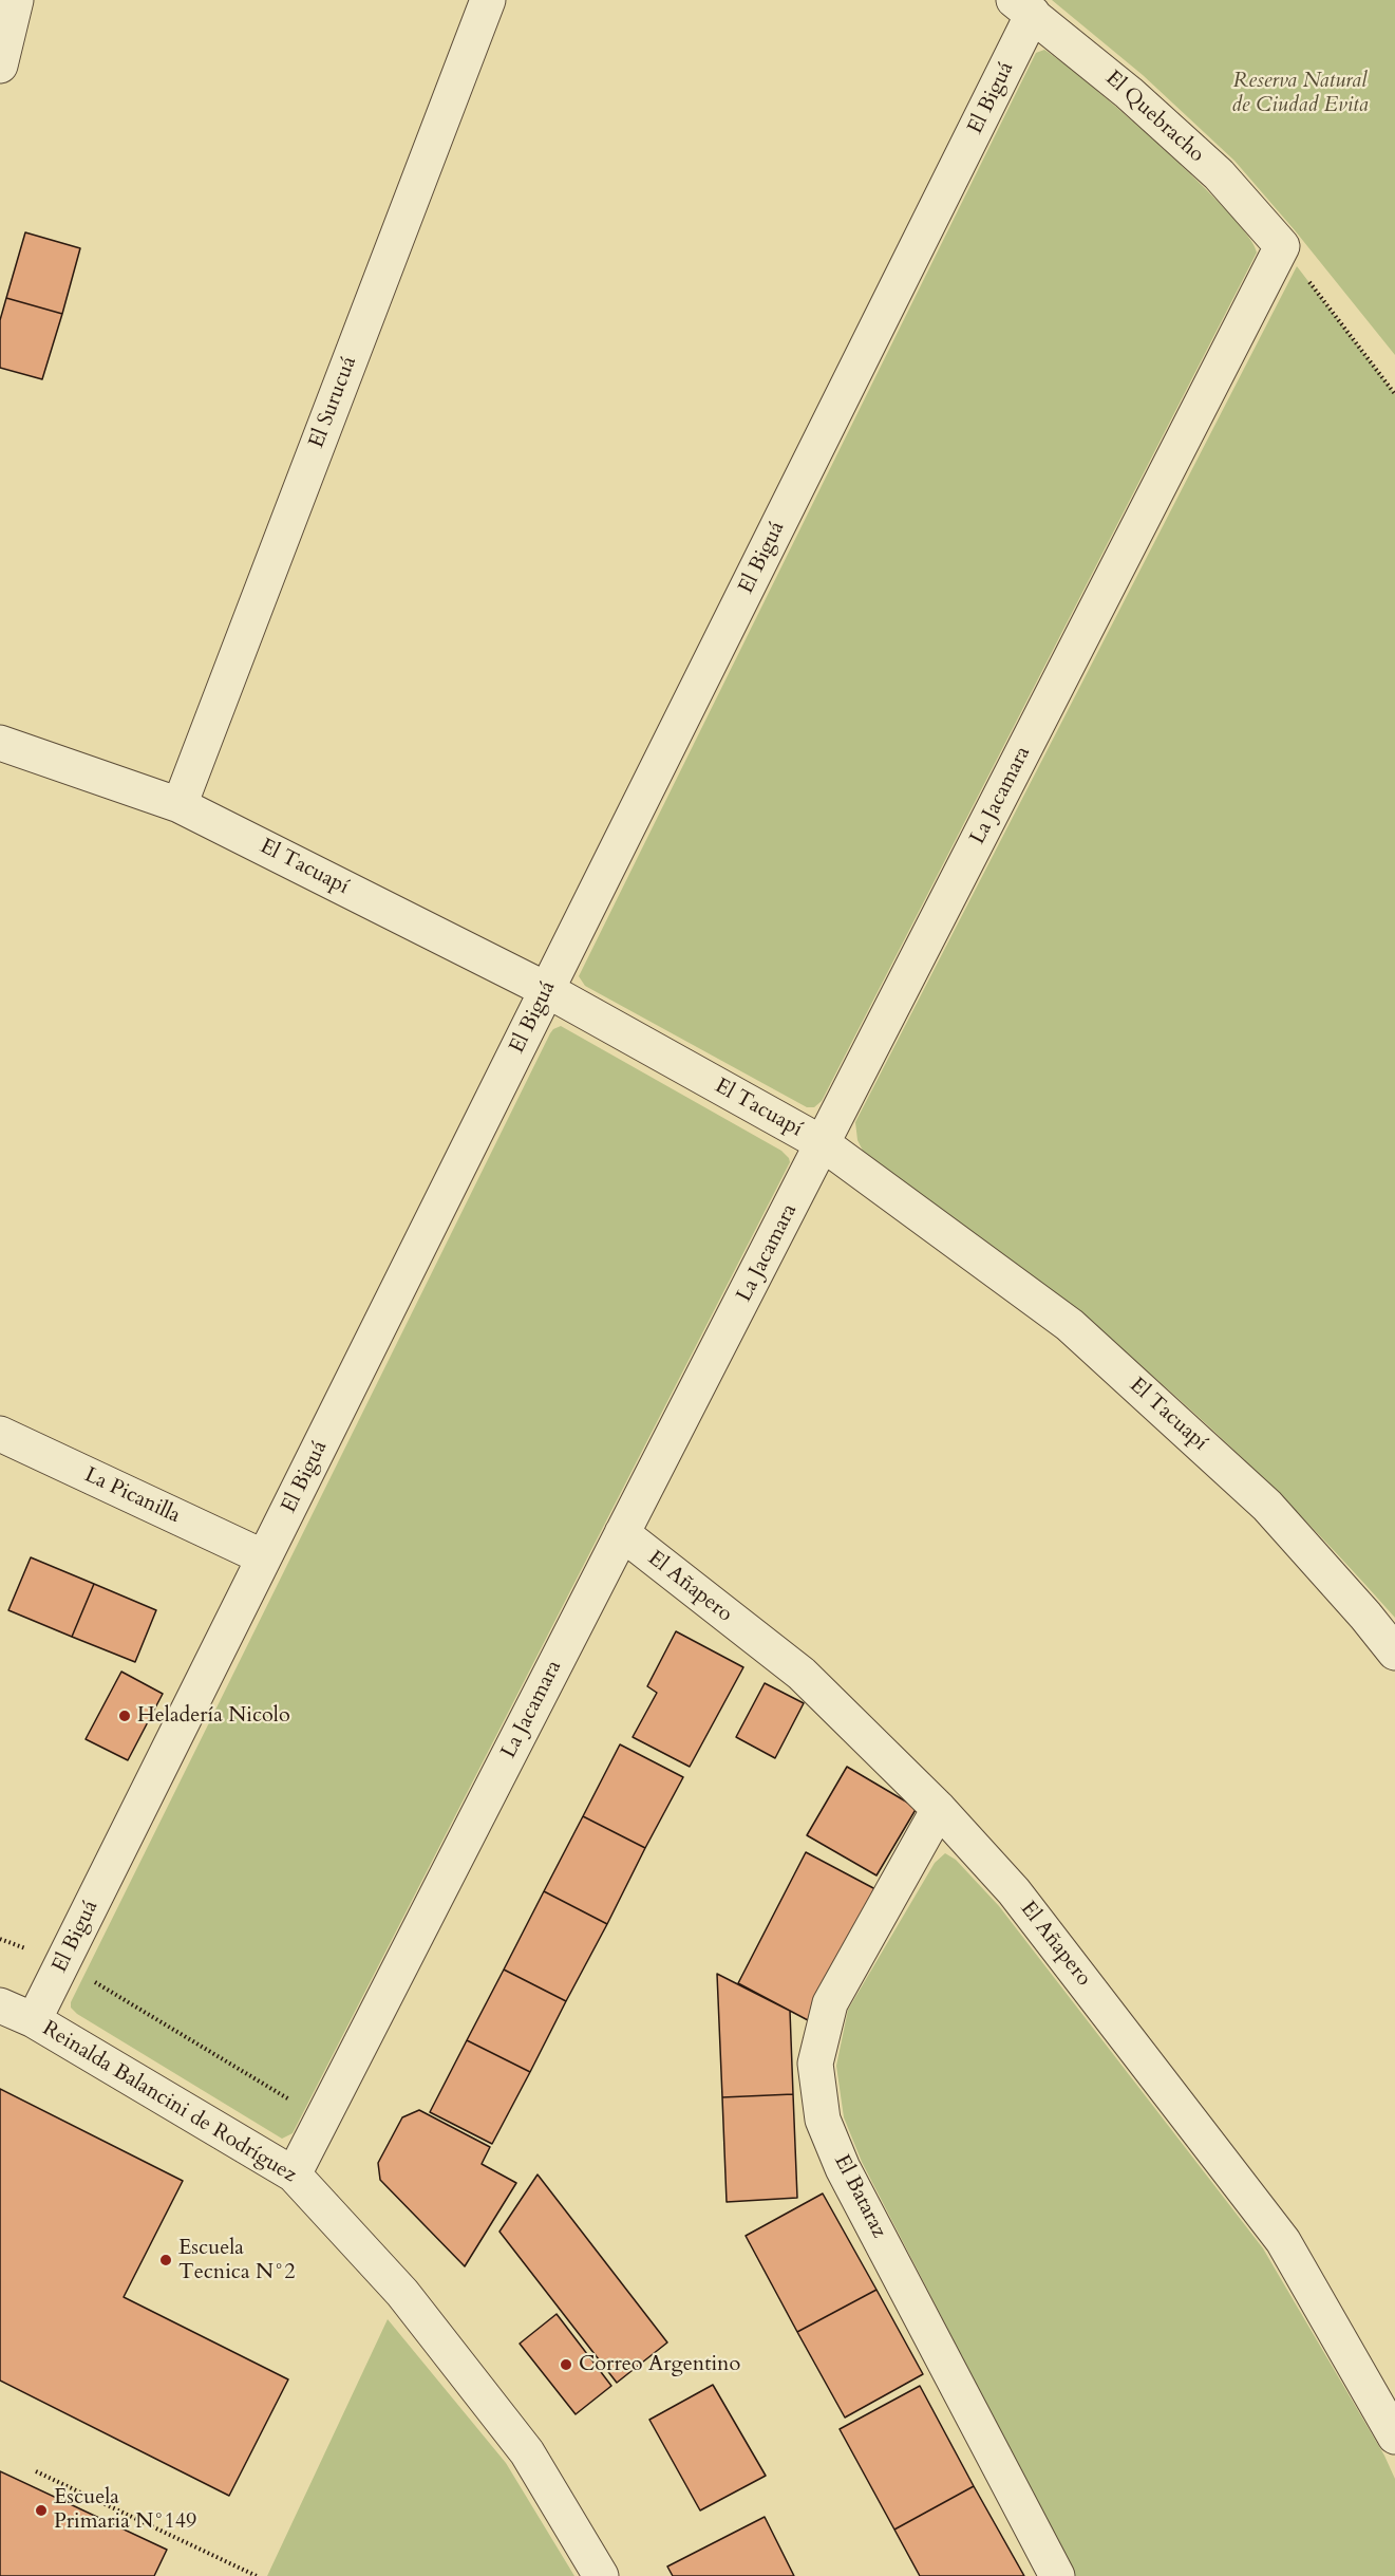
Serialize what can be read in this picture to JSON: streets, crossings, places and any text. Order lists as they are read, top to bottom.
{
  "streets": {
    "street": [
      "El Biguá",
      "El Quebracho",
      "El Surucuá",
      "La Jacamara",
      "El Tacuapí",
      "La Picanilla",
      "El Añapero",
      "Reinalda Balancini de Rodríguez",
      "El Bataraz"
    ]
  },
  "crossings": [
    ["El Biguá", "El Quebracho"],
    ["El Biguá", "El Tacuapí"],
    ["El Biguá", "La Picanilla"],
    ["El Biguá", "Reinalda Balancini de Rodríguez"],
    ["El Quebracho", "La Jacamara"],
    ["El Surucuá", "El Tacuapí"],
    ["La Jacamara", "El Tacuapí"],
    ["La Jacamara", "El Añapero"],
    ["La Jacamara", "Reinalda Balancini de Rodríguez"],
    ["El Añapero", "El Bataraz"]
  ],
  "parks": ["Reserva Natural de Ciudad Evita"],
  "places": [
    "Heladería Nicolo",
    "Escuela Tecnica N°2",
    "Correo Argentino",
    "Escuela Primaria N°149"
  ]
}
